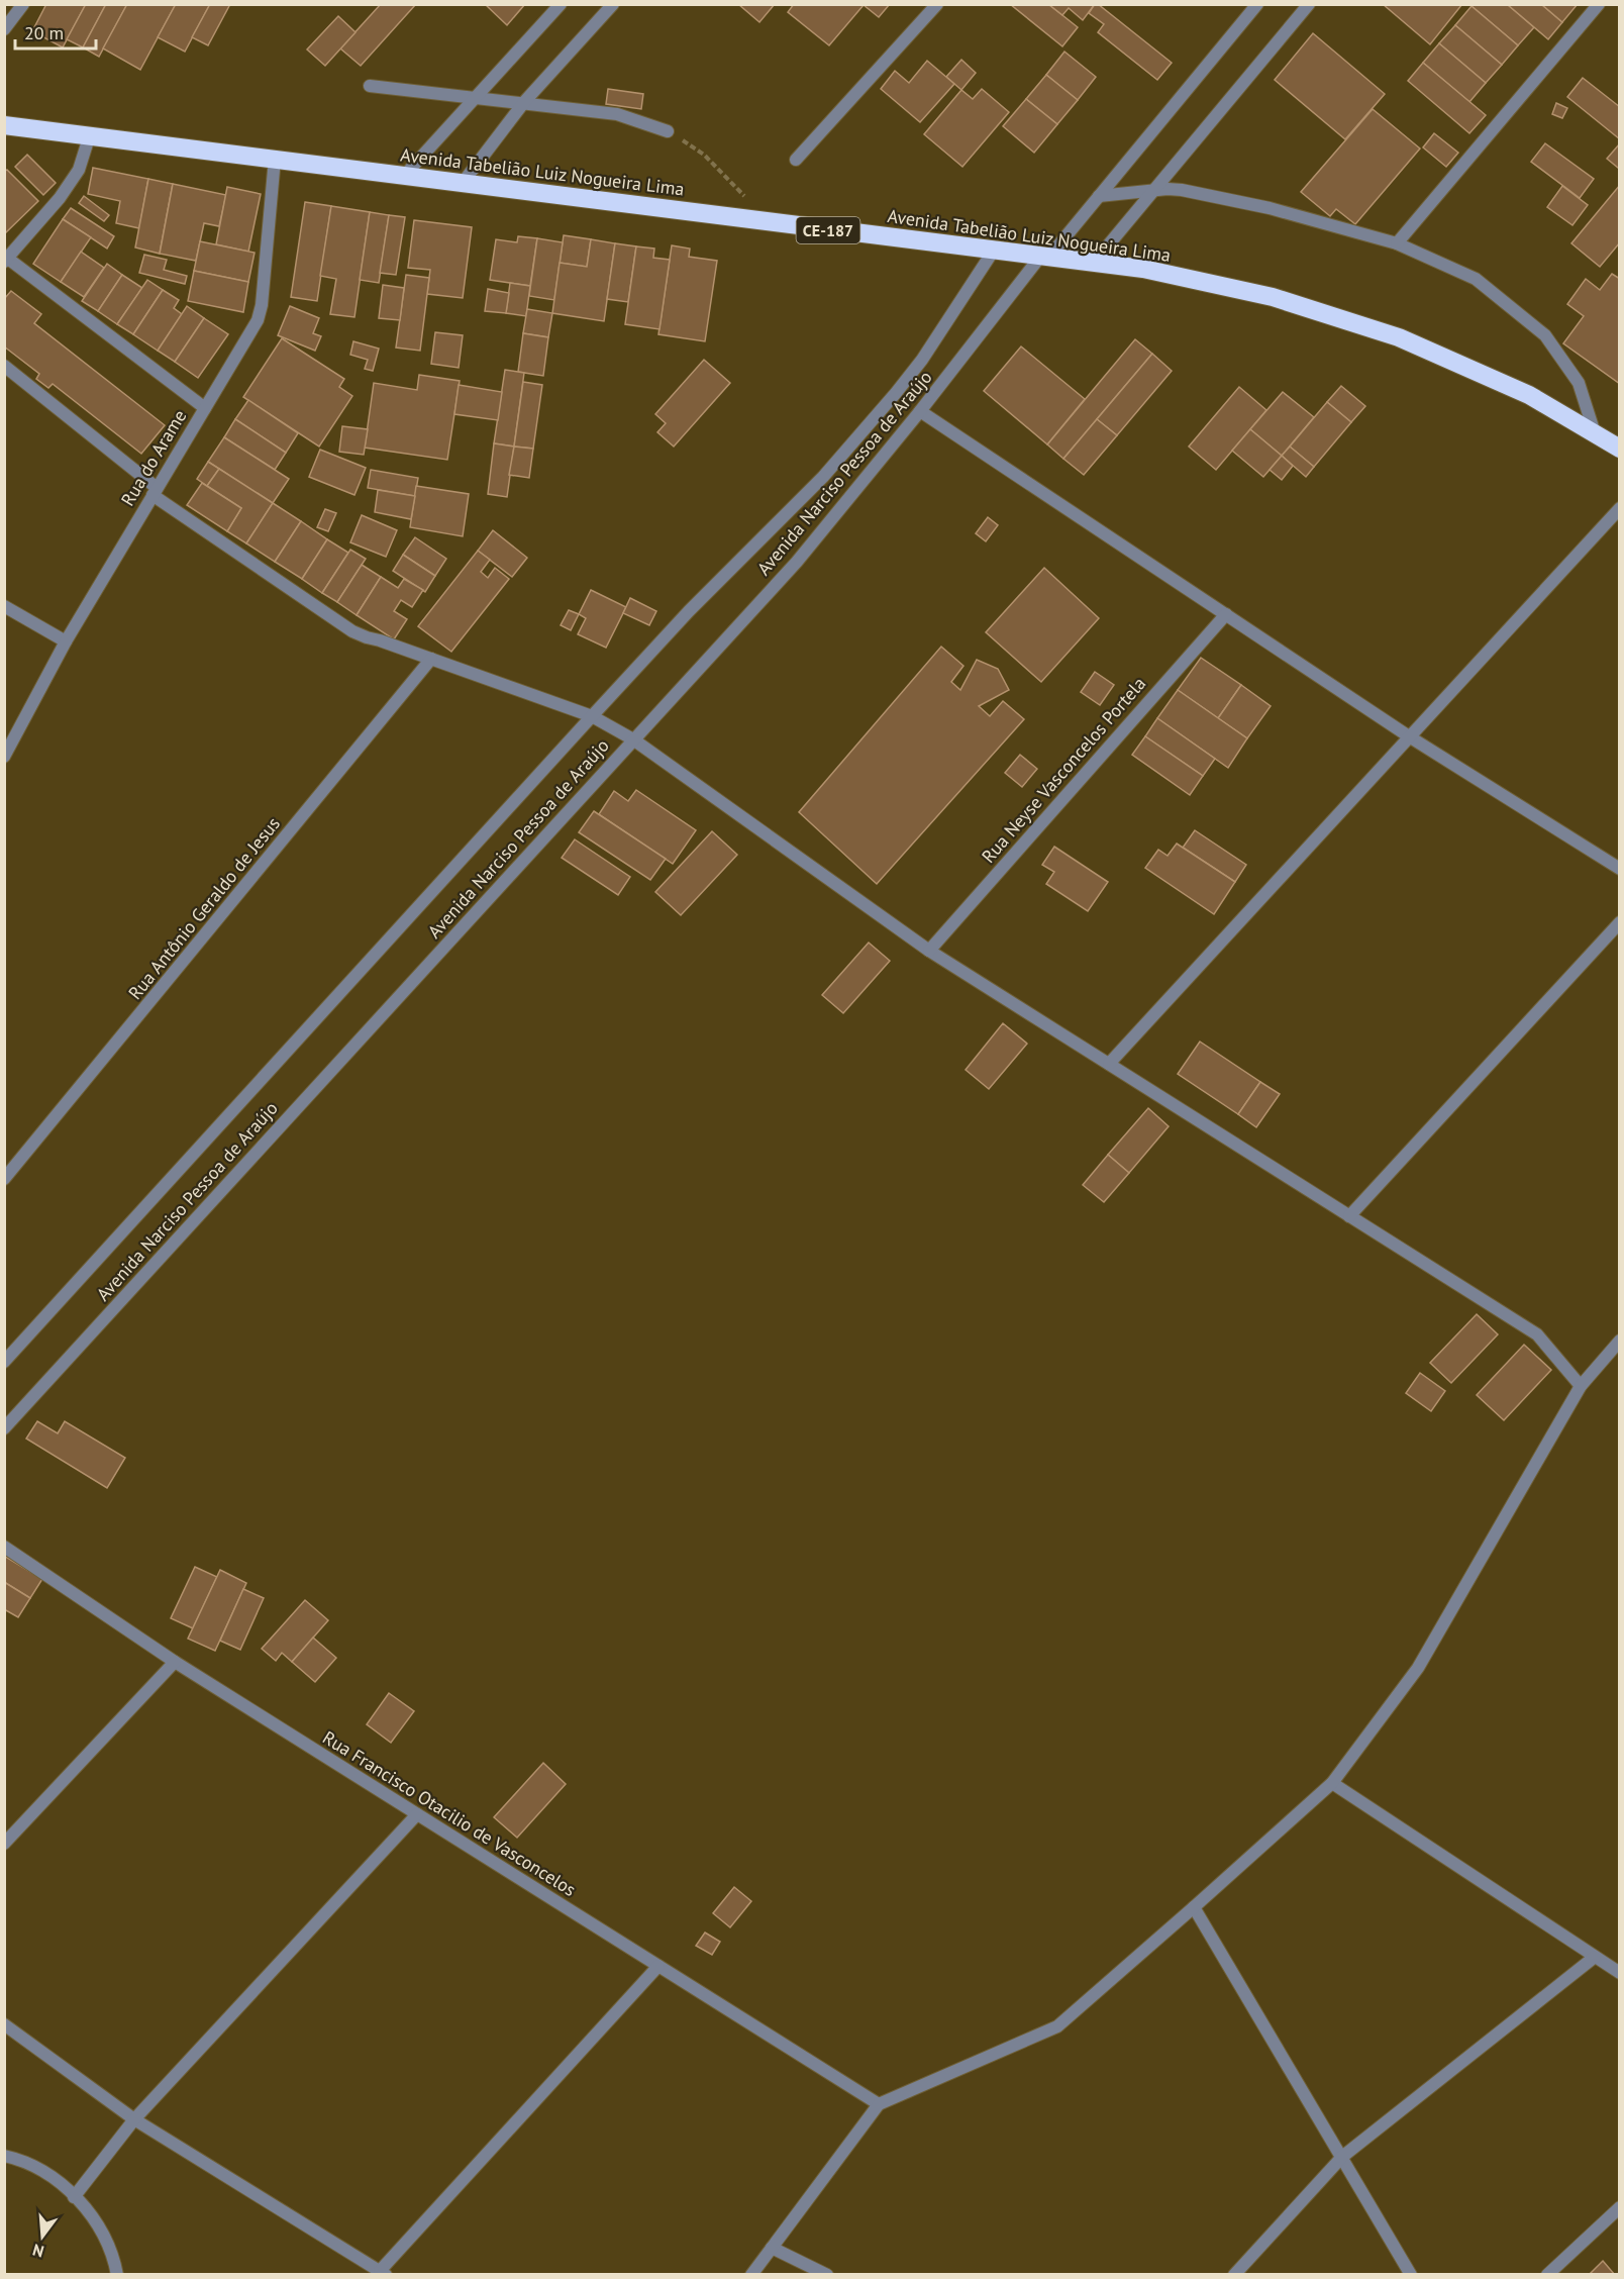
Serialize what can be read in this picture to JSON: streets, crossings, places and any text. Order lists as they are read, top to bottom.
{
  "streets": {
    "highway": ["Avenida Tabelião Luiz Nogueira Lima", "CE-187"],
    "street": [
      "Rua do Arame",
      "Avenida Narciso Pessoa de Araújo",
      "Rua Neyse Vasconcelos Portela",
      "Rua Antônio Geraldo de Jesus",
      "Rua Francisco Otacilio de Vasconcelos"
    ]
  },
  "crossings": [
    ["Avenida Tabelião Luiz Nogueira Lima", "Rua do Arame"],
    ["Avenida Tabelião Luiz Nogueira Lima", "Avenida Narciso Pessoa de Araújo"]
  ],
  "scale_bar": "20 m",
  "north": "bottom"
}
